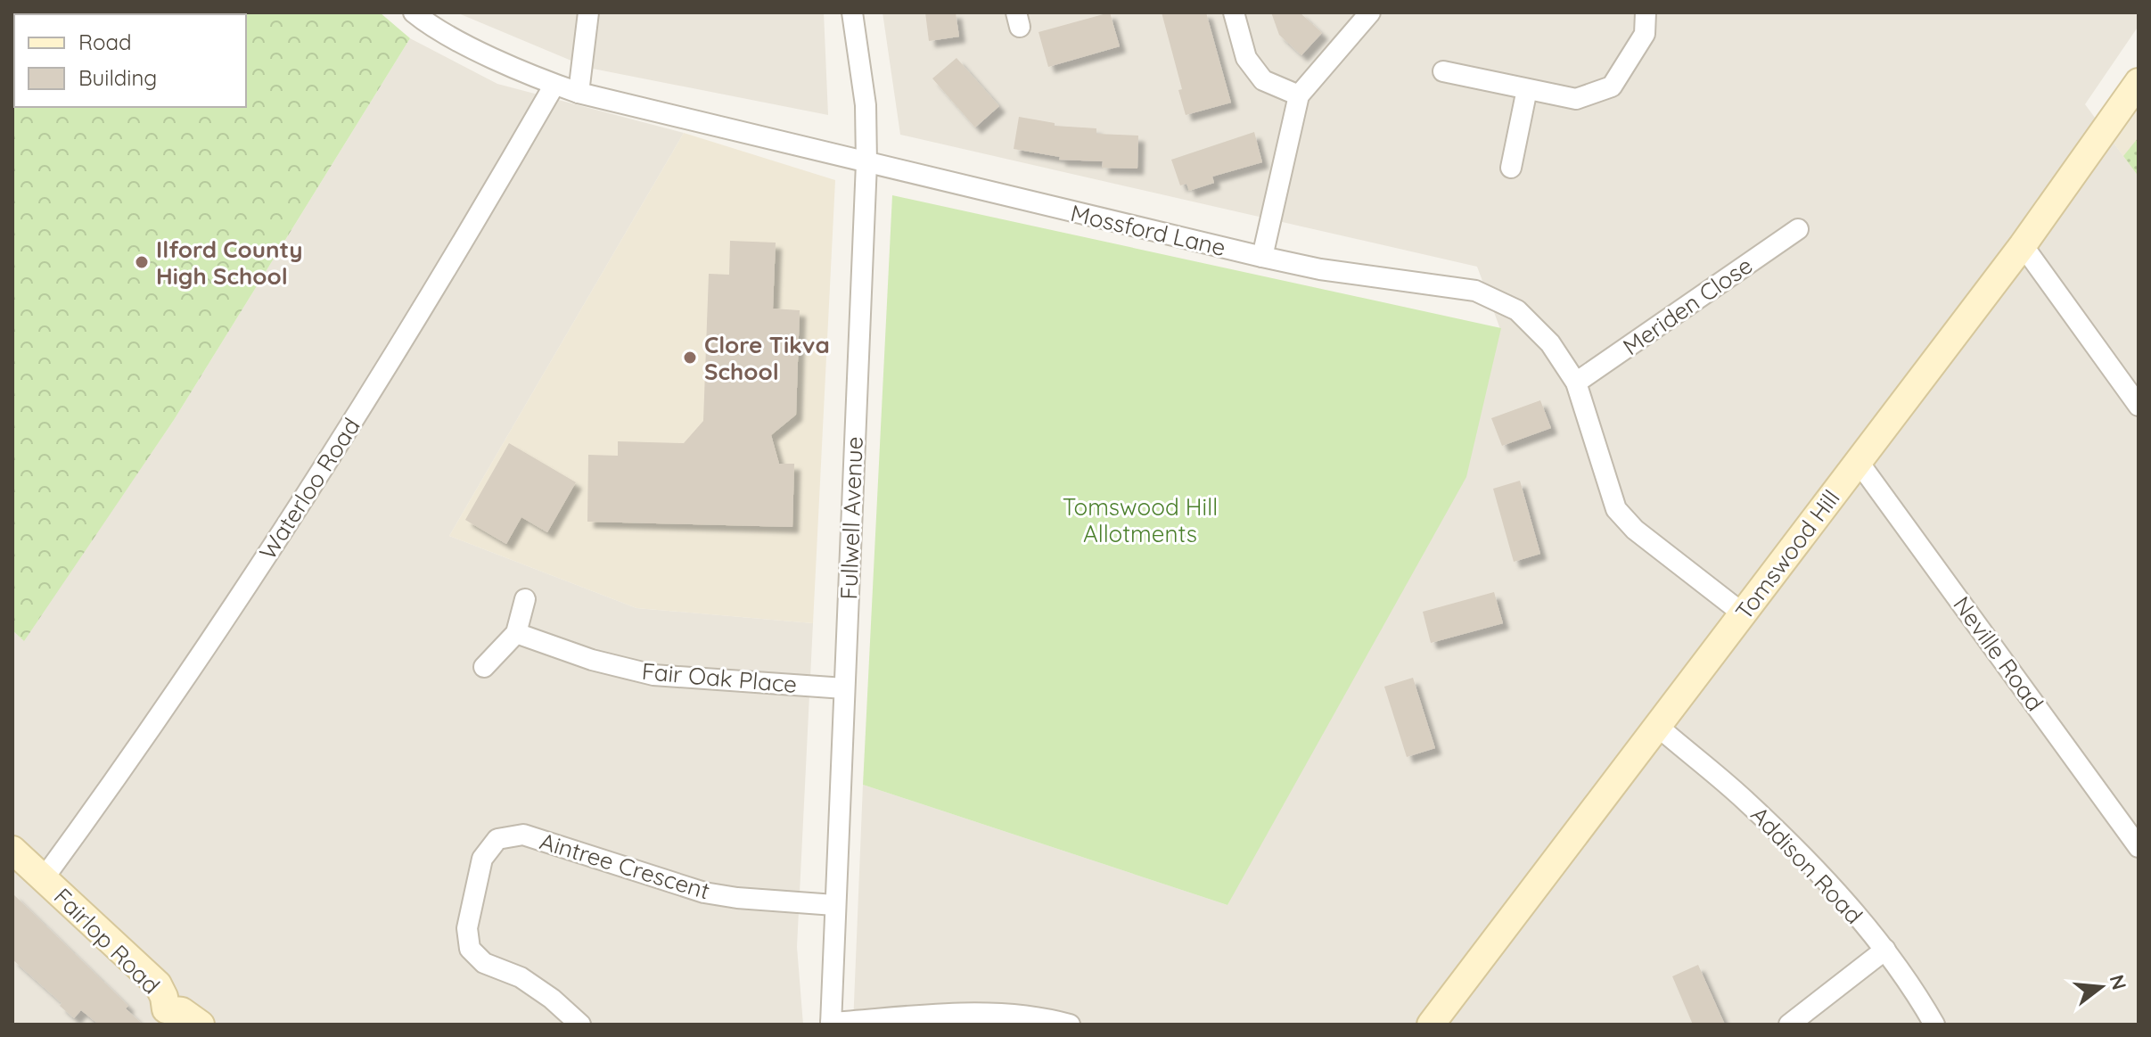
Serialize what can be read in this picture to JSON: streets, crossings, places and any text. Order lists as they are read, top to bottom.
{
  "streets": {
    "street": [
      "Mossford Lane",
      "Meriden Close",
      "Waterloo Road",
      "Fullwell Avenue",
      "Tomswood Hill",
      "Neville Road",
      "Fair Oak Place",
      "Addison Road",
      "Aintree Crescent",
      "Fairlop Road"
    ]
  },
  "crossings": [
    ["Mossford Lane", "Meriden Close"],
    ["Mossford Lane", "Waterloo Road"],
    ["Mossford Lane", "Fullwell Avenue"],
    ["Mossford Lane", "Tomswood Hill"],
    ["Waterloo Road", "Fairlop Road"],
    ["Fullwell Avenue", "Fair Oak Place"],
    ["Fullwell Avenue", "Aintree Crescent"],
    ["Tomswood Hill", "Neville Road"],
    ["Tomswood Hill", "Addison Road"]
  ],
  "parks": ["Tomswood Hill Allotments"],
  "places": ["Ilford County High School", "Clore Tikva School"],
  "legend": ["Road", "Building"],
  "north": "right"
}
